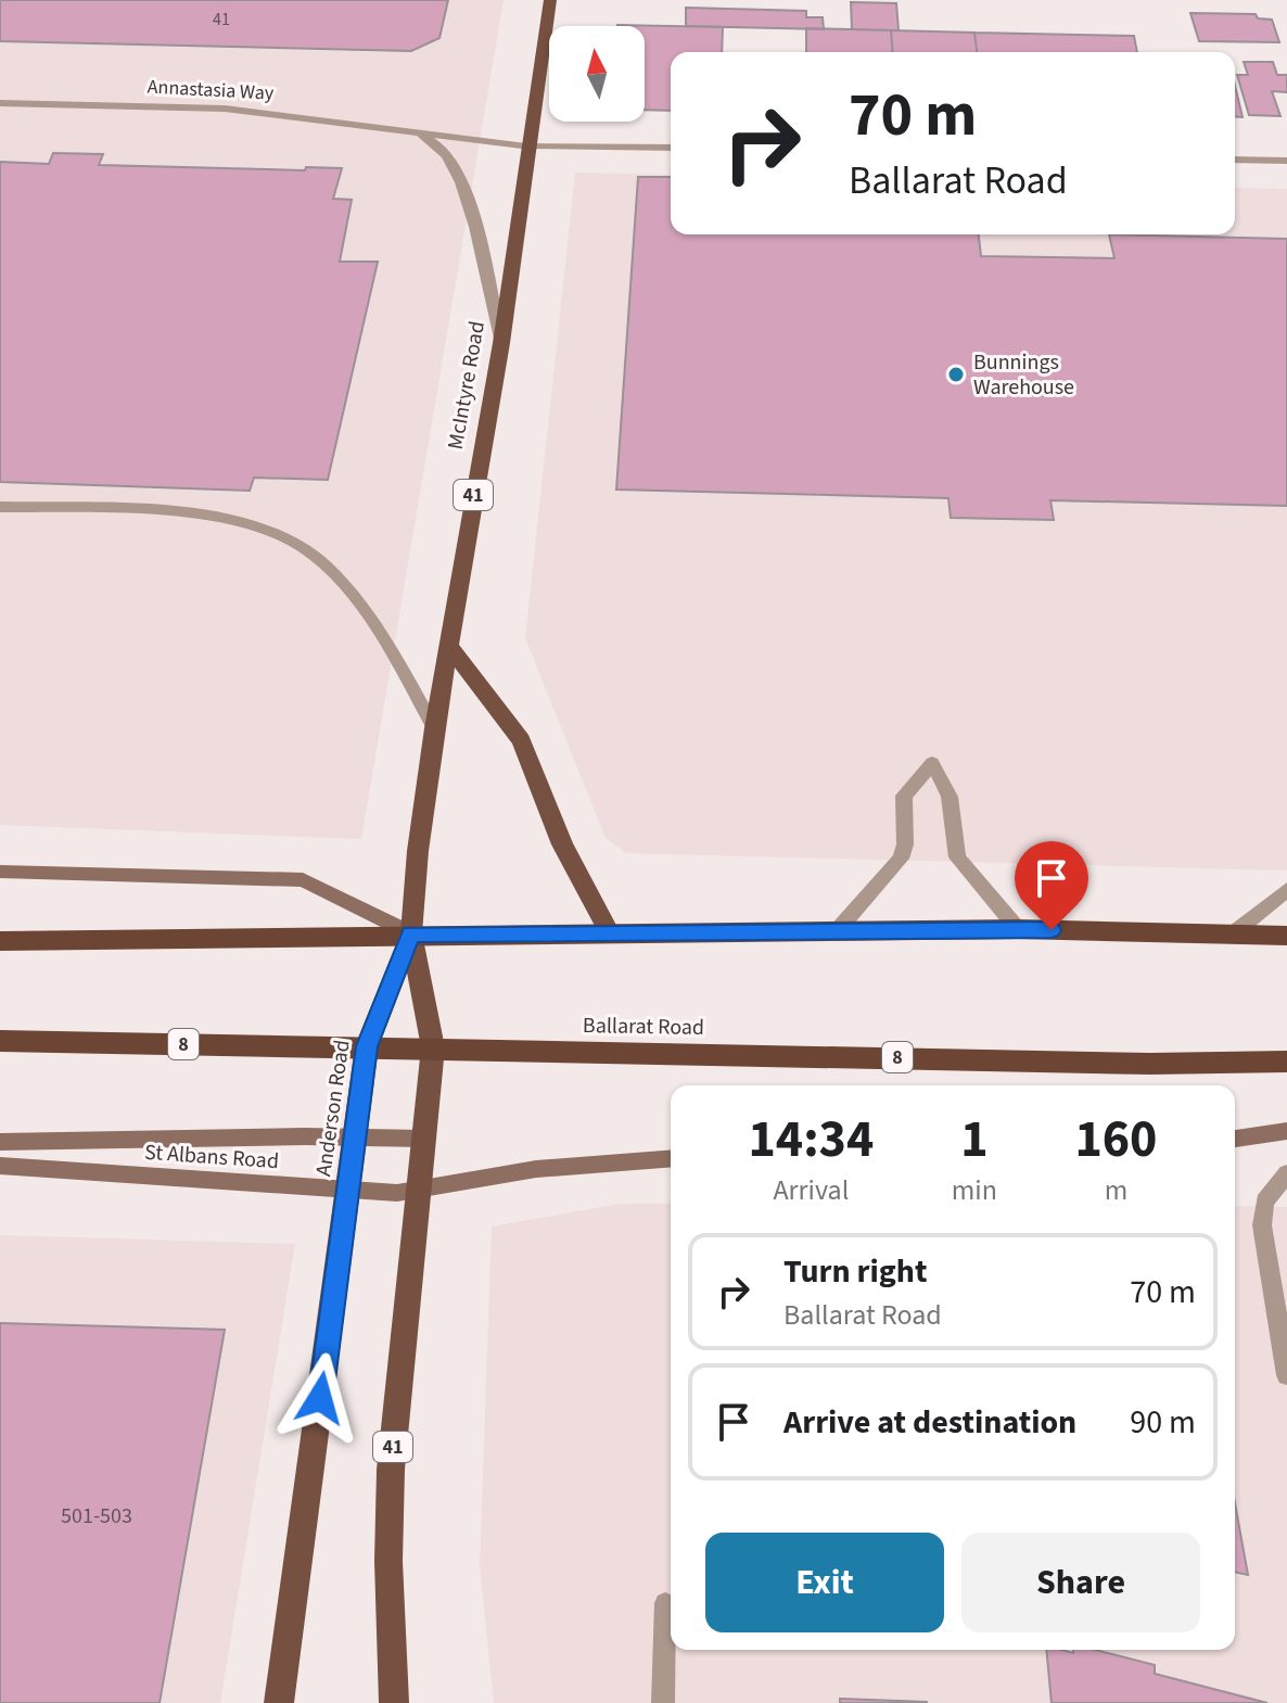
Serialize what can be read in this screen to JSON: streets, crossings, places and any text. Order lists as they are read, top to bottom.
{
  "streets": {
    "highway": ["Ballarat Road", "8"],
    "main road": [
      "McIntyre Road",
      "41",
      "Anderson Road",
      "St Albans Road"
    ],
    "street": ["Annastasia Way"]
  },
  "crossings": [
    ["Annastasia Way", "McIntyre Road"],
    ["McIntyre Road", "41"],
    ["McIntyre Road", "Anderson Road"],
    ["41", "Ballarat Road"],
    ["41", "Anderson Road"],
    ["41", "St Albans Road"],
    ["Ballarat Road", "Anderson Road"],
    ["Anderson Road", "St Albans Road"]
  ],
  "places": ["Bunnings Warehouse"],
  "house_numbers": ["41", "501-503"],
  "north": "top",
  "page": {
    "turn": ["70 m", "Ballarat Road"],
    "eta": [
      "14:34",
      "Arrival",
      "1",
      "min",
      "160",
      "m"
    ],
    "list": [
      {
        "name": "Turn right",
        "note": "Ballarat Road",
        "value": "70 m"
      },
      {
        "name": "Arrive at destination",
        "value": "90 m"
      }
    ],
    "buttons": ["Exit", "Share"]
  }
}
